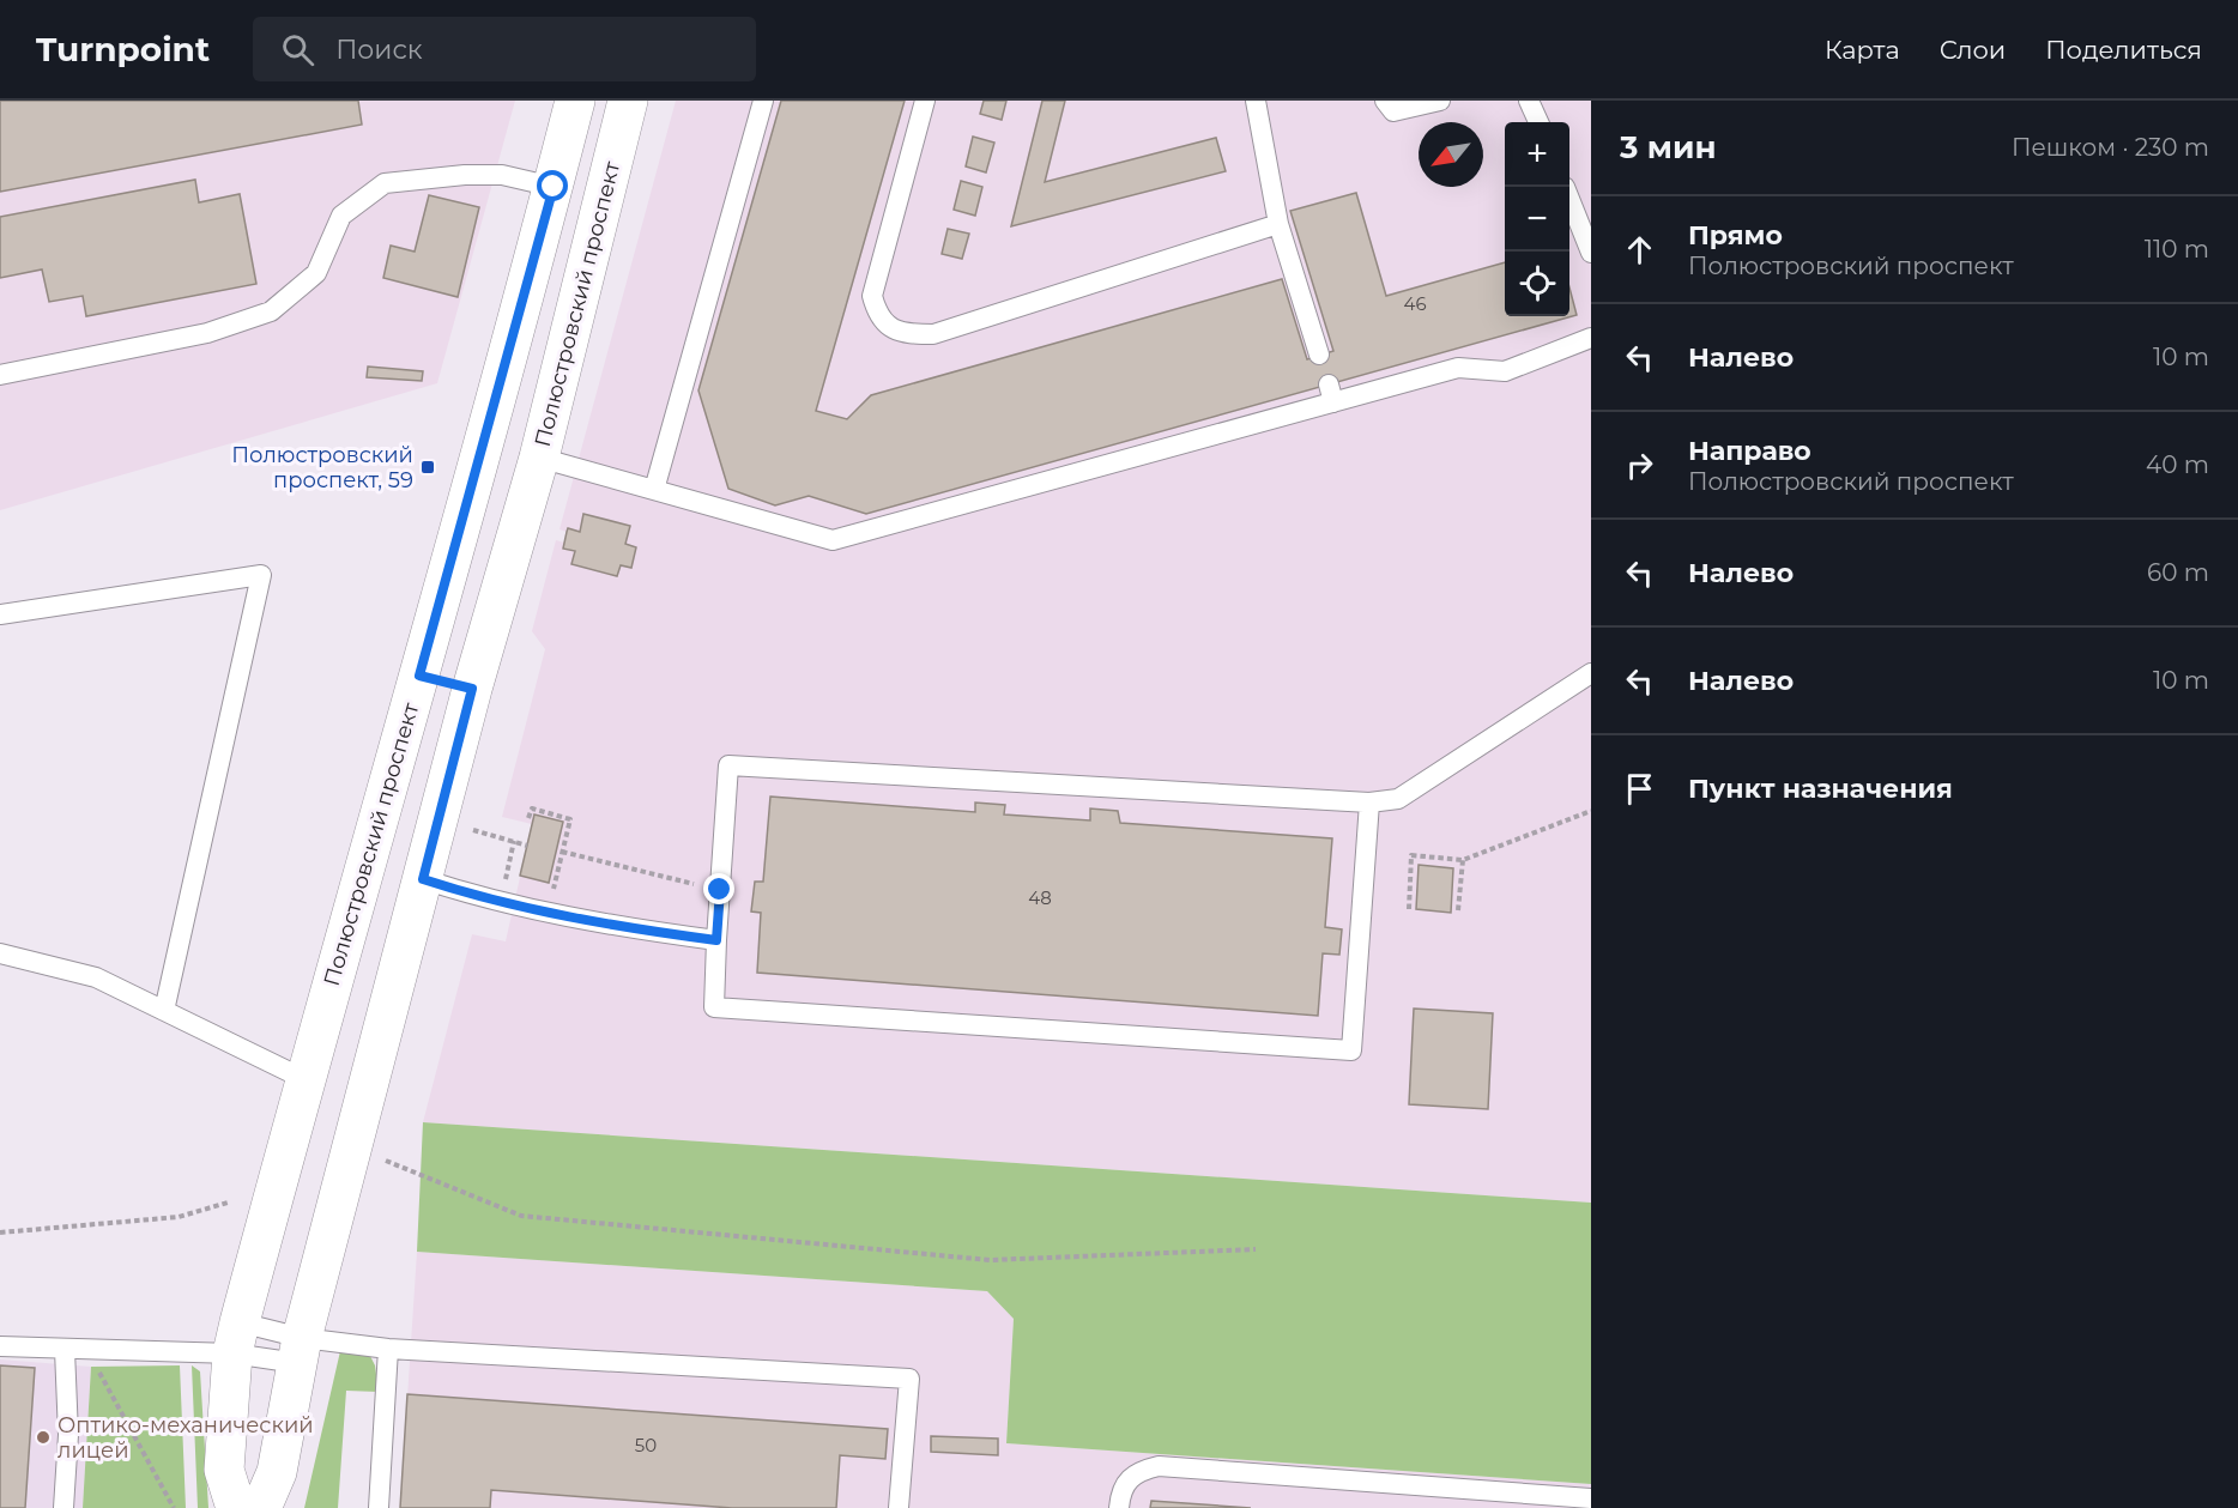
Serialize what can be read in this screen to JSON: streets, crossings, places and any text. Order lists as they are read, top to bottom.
{
  "streets": {
    "main road": ["Полюстровский проспект"]
  },
  "places": {
    "transit": ["Полюстровский проспект, 59"],
    "other": ["Оптико-механический лицей"]
  },
  "house_numbers": ["46", "48", "50"],
  "north": "bottom left",
  "page": {
    "header": "Turnpoint",
    "search": "Поиск",
    "nav": ["Карта", "Слои", "Поделиться"],
    "heading": ["3 мин", "Пешком · 230 m"],
    "map_buttons": ["+", "−"],
    "list": [
      ["Прямо", "Полюстровский проспект", "110 m"],
      ["Налево", "10 m"],
      ["Направо", "Полюстровский проспект", "40 m"],
      ["Налево", "60 m"],
      ["Налево", "10 m"],
      "Пункт назначения"
    ]
  }
}
